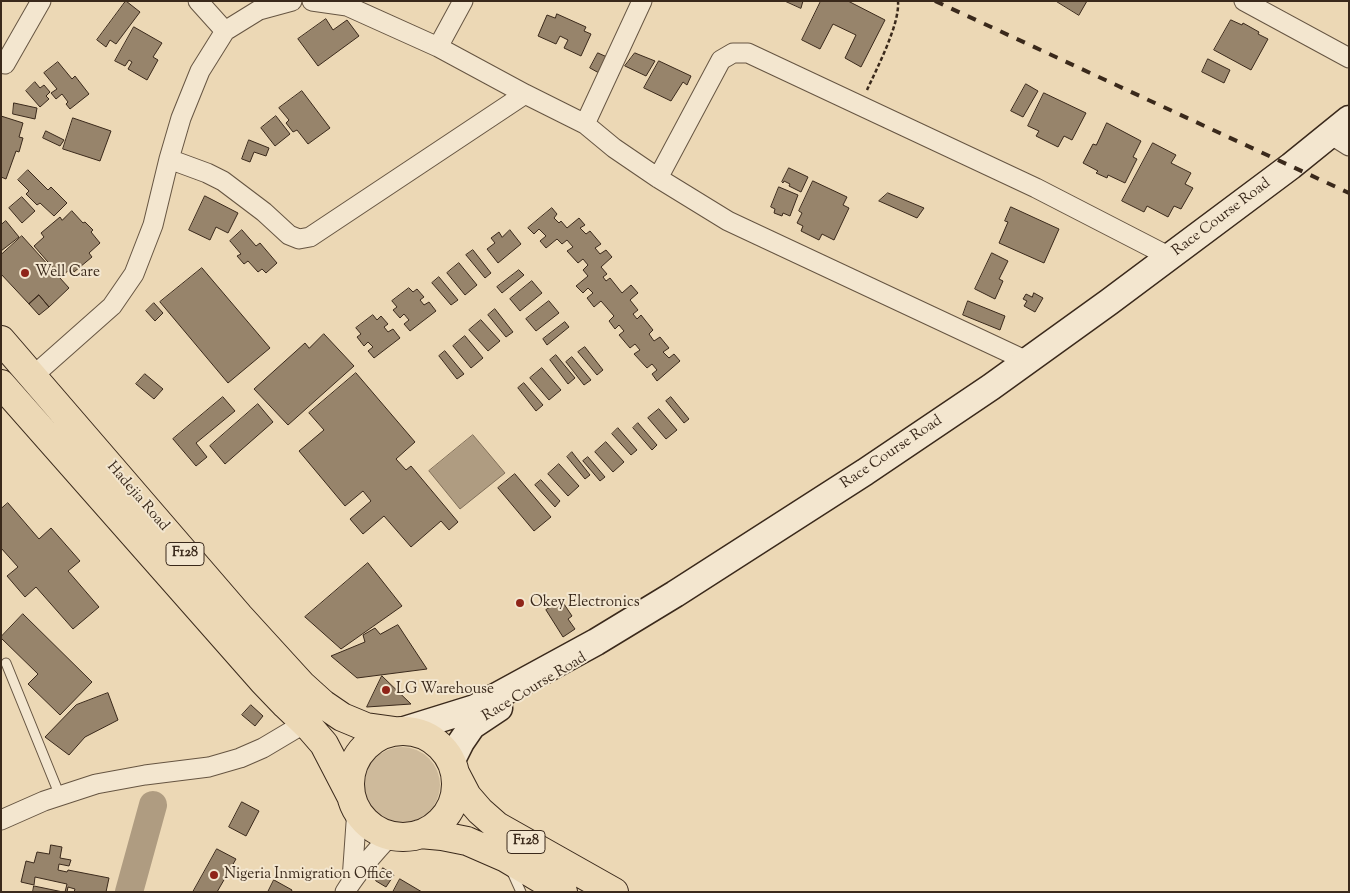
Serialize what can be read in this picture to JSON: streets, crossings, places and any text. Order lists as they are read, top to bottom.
{
  "streets": {
    "main road": ["Hadejia Road", "F128"],
    "street": ["Race Course Road"]
  },
  "crossings": [
    ["Race Course Road", "Hadejia Road"],
    ["Race Course Road", "F128"],
    ["Hadejia Road", "F128"]
  ],
  "places": [
    "Well Care",
    "Okey Electronics",
    "LG Warehouse",
    "Nigeria Inmigration Office"
  ]
}
